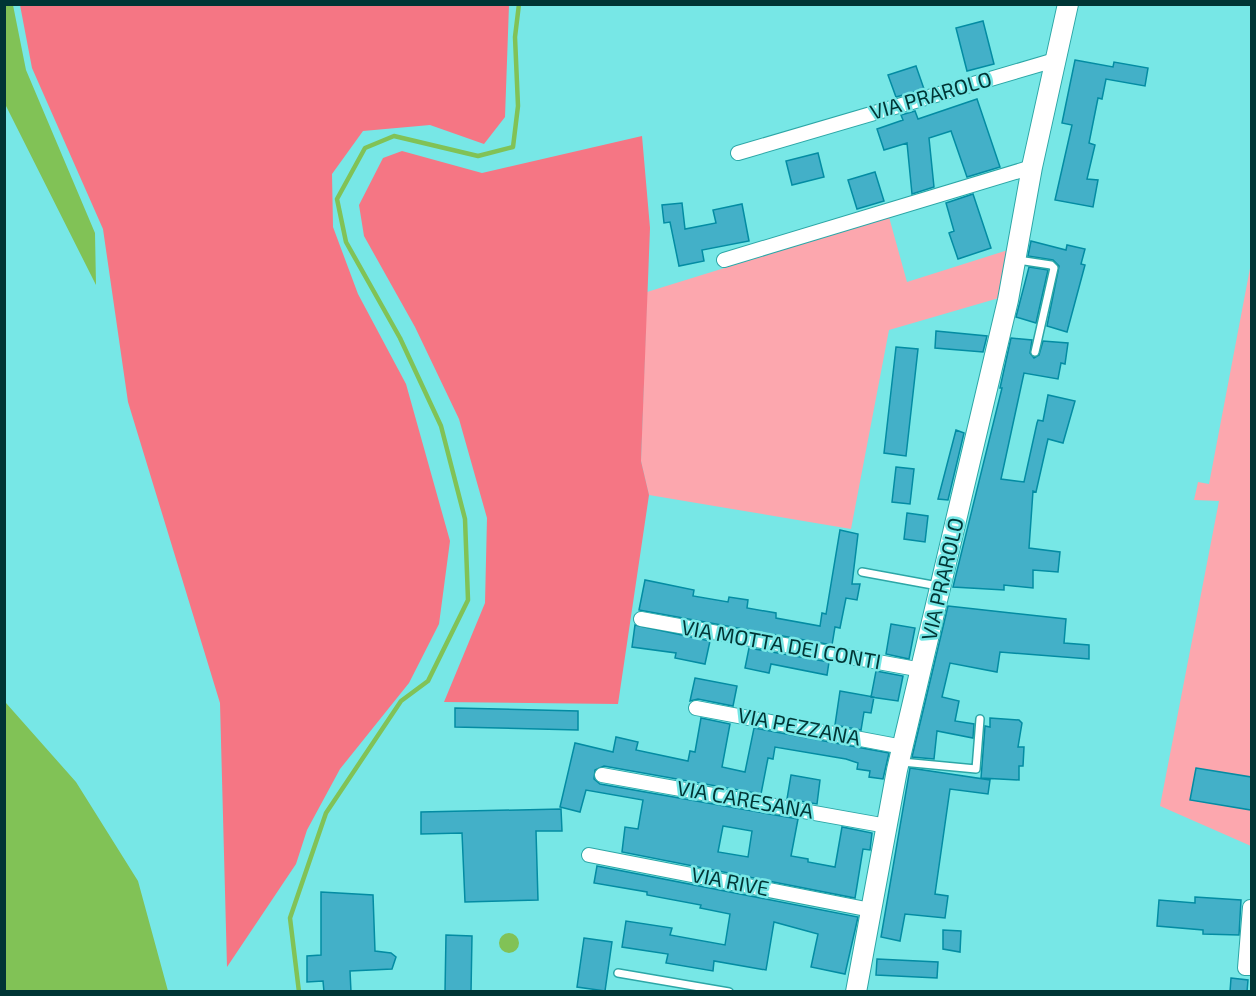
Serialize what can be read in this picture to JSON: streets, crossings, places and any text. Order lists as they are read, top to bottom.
{
  "streets": {
    "street": [
      "VIA PRAROLO",
      "VIA MOTTA DEI CONTI",
      "VIA PEZZANA",
      "VIA CARESANA",
      "VIA RIVE"
    ]
  },
  "crossings": [
    ["VIA PRAROLO", "VIA MOTTA DEI CONTI"],
    ["VIA PRAROLO", "VIA PEZZANA"],
    ["VIA PRAROLO", "VIA CARESANA"],
    ["VIA PRAROLO", "VIA RIVE"]
  ]
}
